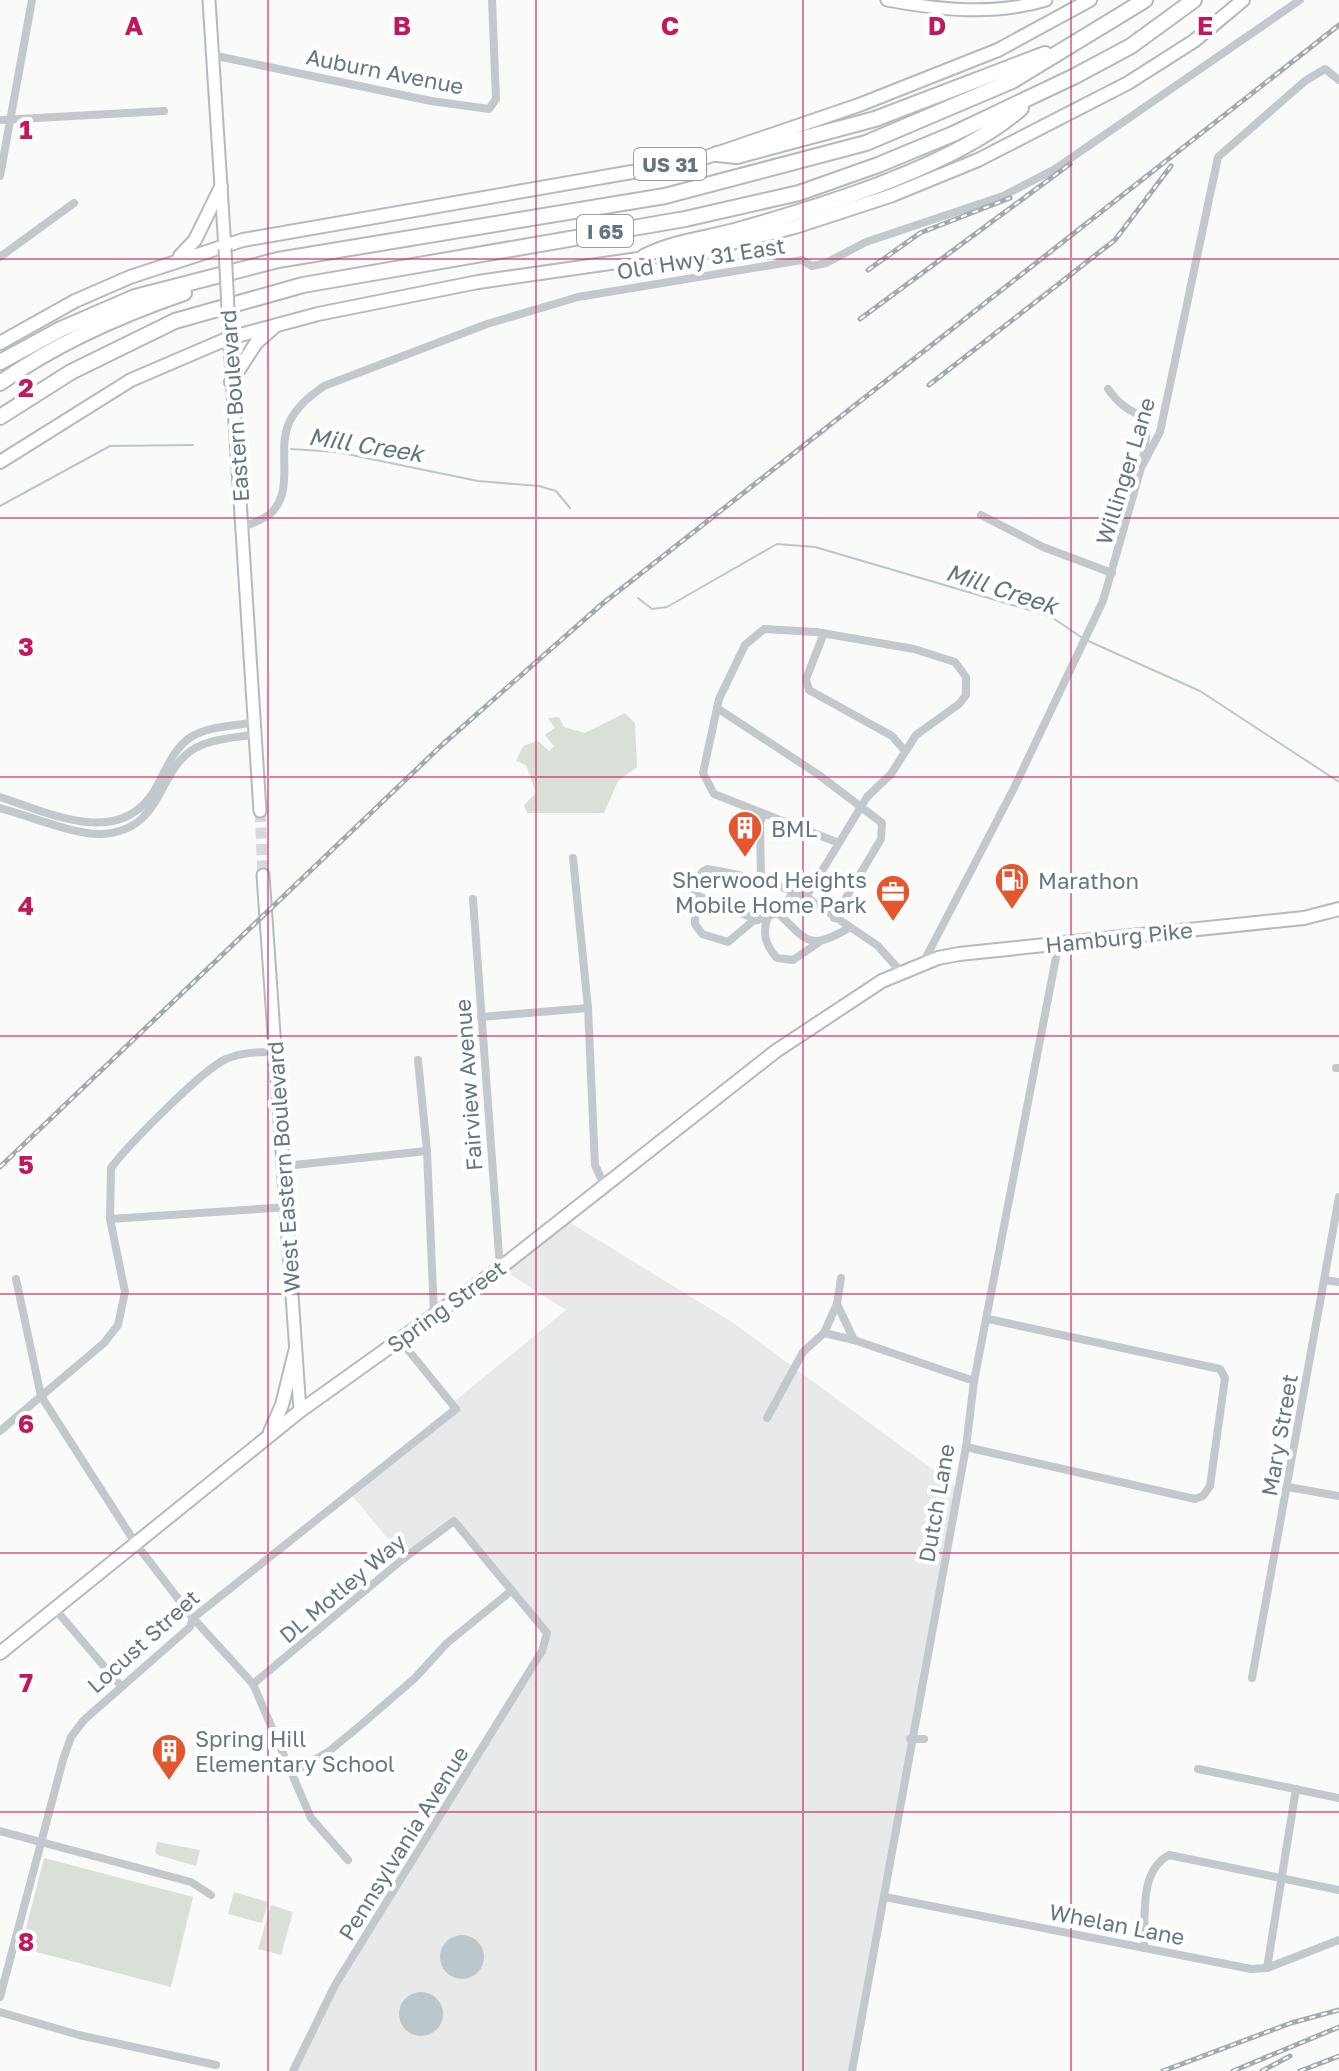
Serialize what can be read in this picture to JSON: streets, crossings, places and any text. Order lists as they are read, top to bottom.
{
  "streets": {
    "highway": ["I 65"],
    "main road": [
      "US 31",
      "Eastern Boulevard",
      "Hamburg Pike",
      "West Eastern Boulevard",
      "Spring Street"
    ],
    "street": [
      "Auburn Avenue",
      "Old Hwy 31 East",
      "Willinger Lane",
      "Fairview Avenue",
      "Mary Street",
      "Dutch Lane",
      "DL Motley Way",
      "Locust Street",
      "Pennsylvania Avenue",
      "Whelan Lane"
    ]
  },
  "crossings": [
    ["Auburn Avenue", "Eastern Boulevard"],
    ["US 31", "Eastern Boulevard"],
    ["Old Hwy 31 East", "Eastern Boulevard"],
    ["Willinger Lane", "Hamburg Pike"],
    ["Hamburg Pike", "Spring Street"],
    ["Hamburg Pike", "Dutch Lane"],
    ["Fairview Avenue", "Spring Street"],
    ["West Eastern Boulevard", "Spring Street"],
    ["Spring Street", "Locust Street"],
    ["Dutch Lane", "Whelan Lane"],
    ["DL Motley Way", "Pennsylvania Avenue"]
  ],
  "water": ["Mill Creek"],
  "places": {
    "building": ["BML", "Spring Hill Elementary School"],
    "fuel station": ["Marathon"],
    "office": ["Sherwood Heights Mobile Home Park"]
  },
  "grid": {
    "columns": [
      "A",
      "B",
      "C",
      "D",
      "E"
    ],
    "rows": [
      "1",
      "2",
      "3",
      "4",
      "5",
      "6",
      "7",
      "8"
    ]
  }
}
